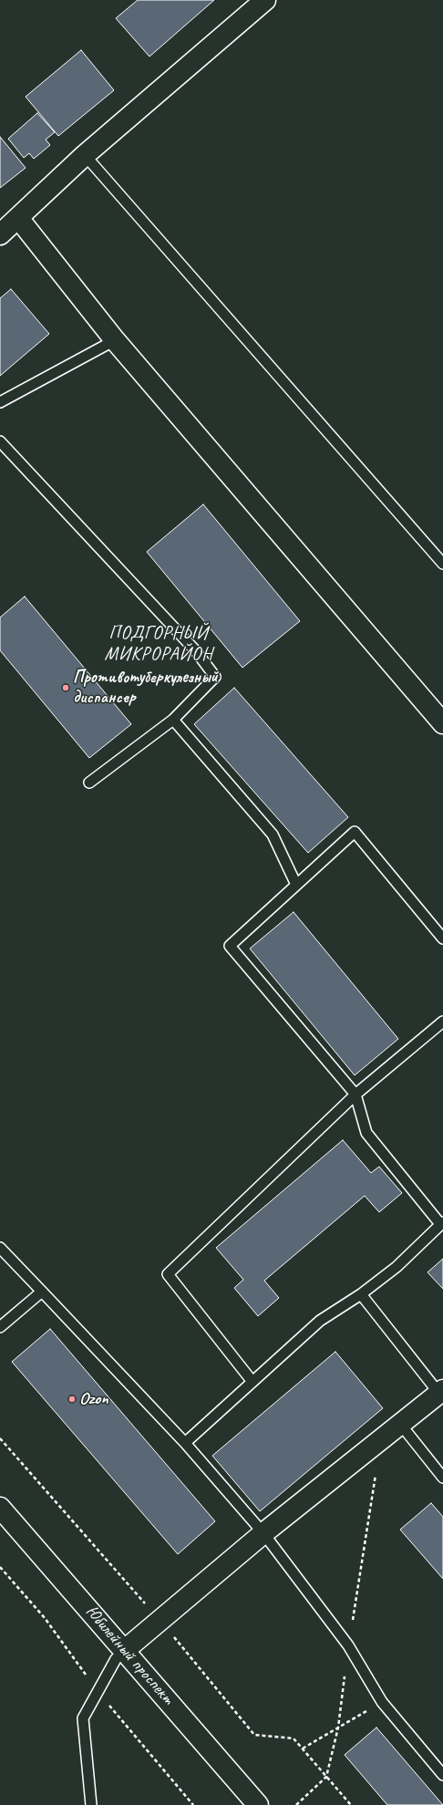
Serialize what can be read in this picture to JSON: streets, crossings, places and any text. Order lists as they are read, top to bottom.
{
  "streets": {
    "street": ["Юбилейный проспект"]
  },
  "districts": ["ПОДГОРНЫЙ МИКРОРАЙОН"],
  "places": ["Противотуберкулезный диспансер", "Ozon"]
}
